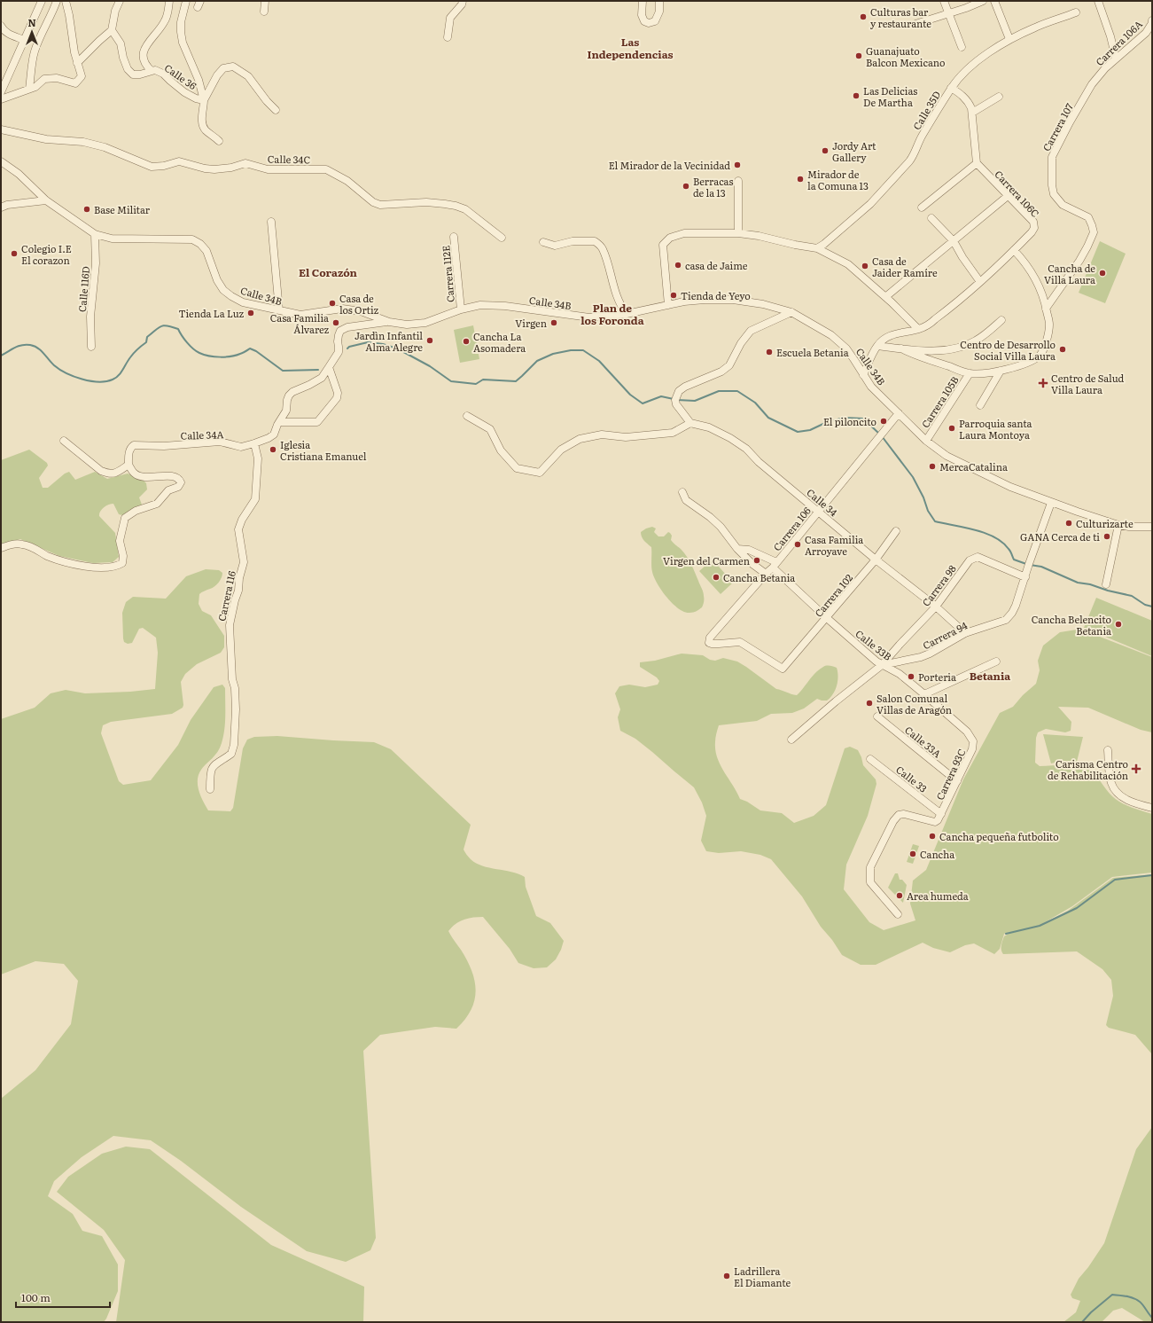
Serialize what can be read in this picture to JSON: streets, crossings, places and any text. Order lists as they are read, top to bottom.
{
  "streets": {
    "street": [
      "Carrera 106A",
      "Calle 36",
      "Calle 35D",
      "Carrera 107",
      "Calle 34C",
      "Carrera 106C",
      "Carrera 112E",
      "Calle 116D",
      "Calle 34B",
      "Carrera 105B",
      "Calle 34A",
      "Calle 34",
      "Carrera 106",
      "Carrera 98",
      "Carrera 102",
      "Carrera 116",
      "Carrera 94",
      "Calle 33B",
      "Calle 33A",
      "Carrera 93C",
      "Calle 33"
    ]
  },
  "crossings": [
    ["Carrera 106A", "Carrera 107"],
    ["Carrera 107", "Carrera 105B"],
    ["Carrera 106C", "Carrera 105B"],
    ["Carrera 112E", "Calle 34B"],
    ["Calle 116D", "Calle 34B"],
    ["Calle 34B", "Carrera 105B"],
    ["Calle 34B", "Calle 34A"],
    ["Calle 34B", "Carrera 106"],
    ["Calle 34B", "Carrera 94"],
    ["Calle 34A", "Carrera 116"],
    ["Calle 34", "Carrera 106"],
    ["Calle 34", "Carrera 98"],
    ["Calle 34", "Carrera 102"],
    ["Calle 34", "Carrera 94"],
    ["Carrera 106", "Carrera 102"],
    ["Carrera 106", "Calle 33B"],
    ["Carrera 98", "Carrera 94"],
    ["Carrera 98", "Calle 33B"],
    ["Carrera 102", "Calle 33B"],
    ["Carrera 94", "Calle 33B"],
    ["Calle 33B", "Carrera 93C"],
    ["Calle 33A", "Carrera 93C"],
    ["Carrera 93C", "Calle 33"]
  ],
  "districts": [
    "Las Independencias",
    "El Corazón",
    "Plan de los Foronda",
    "Betania"
  ],
  "places": {
    "other": [
      "Culturas bar y restaurante",
      "Guanajuato Balcon Mexicano",
      "Las Delicias De Martha",
      "Jordy Art Gallery",
      "El Mirador de la Vecinidad",
      "Mirador de la Comuna 13",
      "Berracas de la 13",
      "Base Militar",
      "Colegio I.E El corazon",
      "casa de Jaime",
      "Casa de Jaider Ramíre",
      "Cancha de Villa Laura",
      "Tienda de Yeyo",
      "Casa de los Ortiz",
      "Tienda La Luz",
      "Casa Familia Álvarez",
      "Virgen",
      "Jardìn Infantil Alma Alegre",
      "Cancha La Asomadera",
      "Centro de Desarrollo Social Villa Laura",
      "Escuela Betania",
      "El piloncito",
      "Parroquia santa Laura Montoya",
      "Iglesia Cristiana Emanuel",
      "MercaCatalina",
      "Culturizarte",
      "GANA Cerca de ti",
      "Casa Familia Arroyave",
      "Virgen del Carmen",
      "Cancha Betania",
      "Cancha Belencito Betania",
      "Porteria",
      "Salon Comunal Villas de Aragón",
      "Cancha pequeña futbolito",
      "Cancha",
      "Area humeda",
      "Ladrillera El Diamante"
    ],
    "health": ["Centro de Salud Villa Laura", "Carisma Centro de Rehabilitación"]
  },
  "scale_bar": "100 m",
  "north": "top"
}
